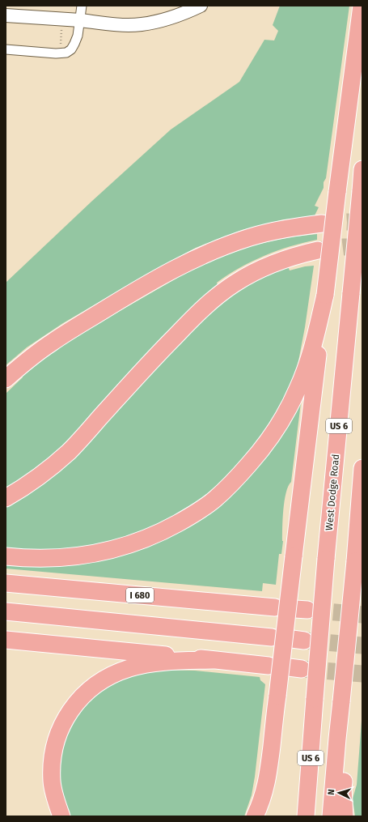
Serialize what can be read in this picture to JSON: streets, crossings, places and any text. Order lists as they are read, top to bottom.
{
  "streets": {
    "highway": ["US 6", "West Dodge Road", "I 680"]
  },
  "north": "left"
}
